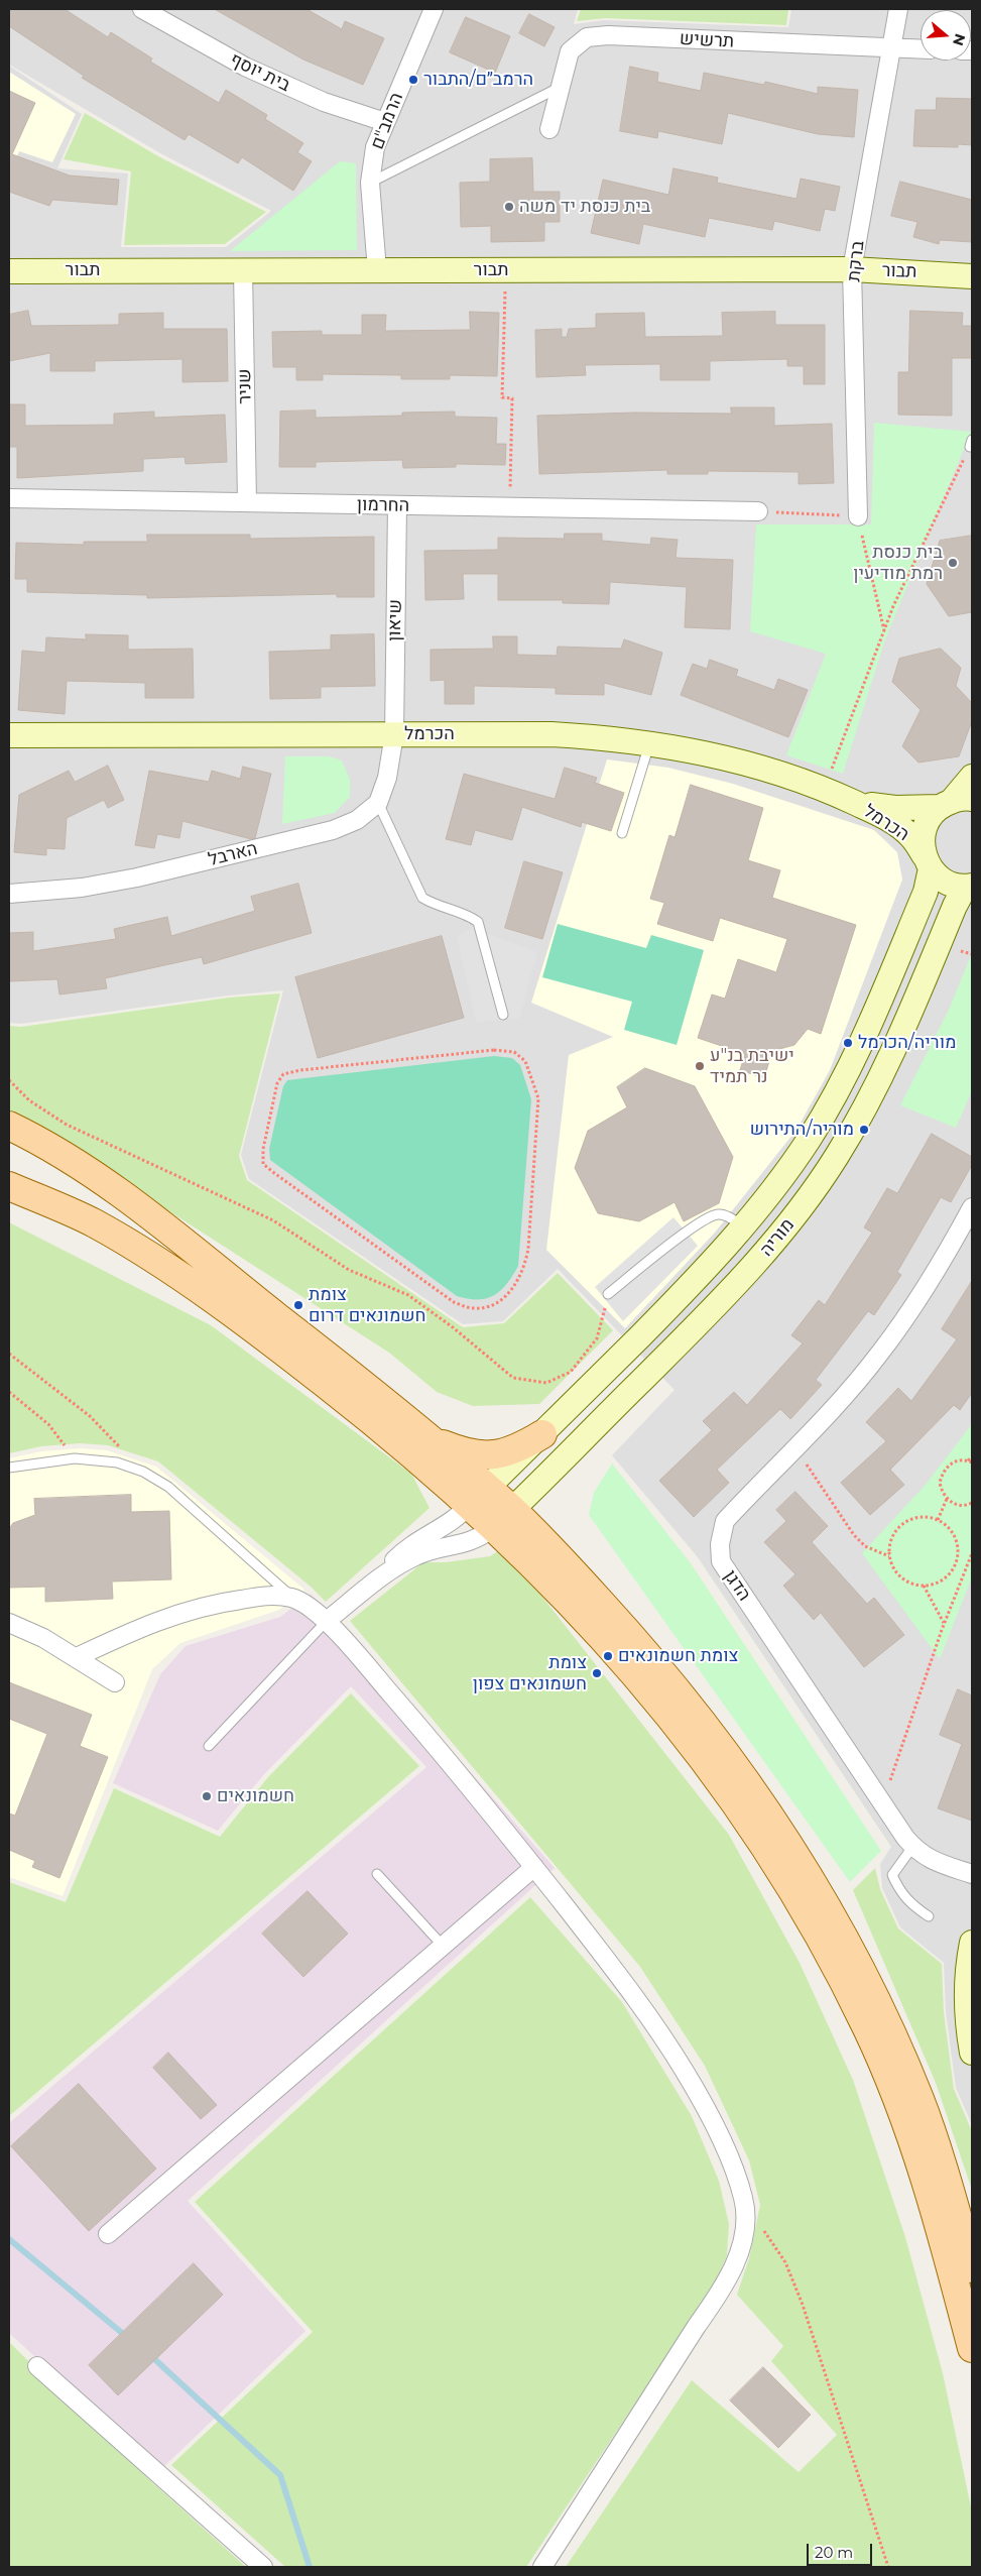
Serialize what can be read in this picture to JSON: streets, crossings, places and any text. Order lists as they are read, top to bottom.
{
  "streets": {
    "street": [
      "תרשיש",
      "בית יוסף",
      "הרמב\"ם",
      "ברקת",
      "תבור",
      "שניר",
      "החרמון",
      "שיאון",
      "הכרמל",
      "הארבל",
      "מוריה",
      "הדגן"
    ]
  },
  "crossings": [
    ["תרשיש", "ברקת"],
    ["בית יוסף", "הרמב\"ם"],
    ["הרמב\"ם", "תבור"],
    ["ברקת", "תבור"],
    ["תבור", "שניר"],
    ["שניר", "החרמון"],
    ["החרמון", "שיאון"],
    ["שיאון", "הכרמל"],
    ["הכרמל", "מוריה"]
  ],
  "places": [
    "הרמב״ם/התבור",
    "בית כנסת יד משה",
    "בית כנסת רמת מודיעין",
    "מוריה/הכרמל",
    "ישיבת בנ\"ע נר תמיד",
    "מוריה/התירוש",
    "צומת חשמונאים דרום",
    "צומת חשמונאים",
    "צומת חשמונאים צפון",
    "חשמונאים"
  ],
  "scale_bar": "20 m",
  "north": "right"
}
